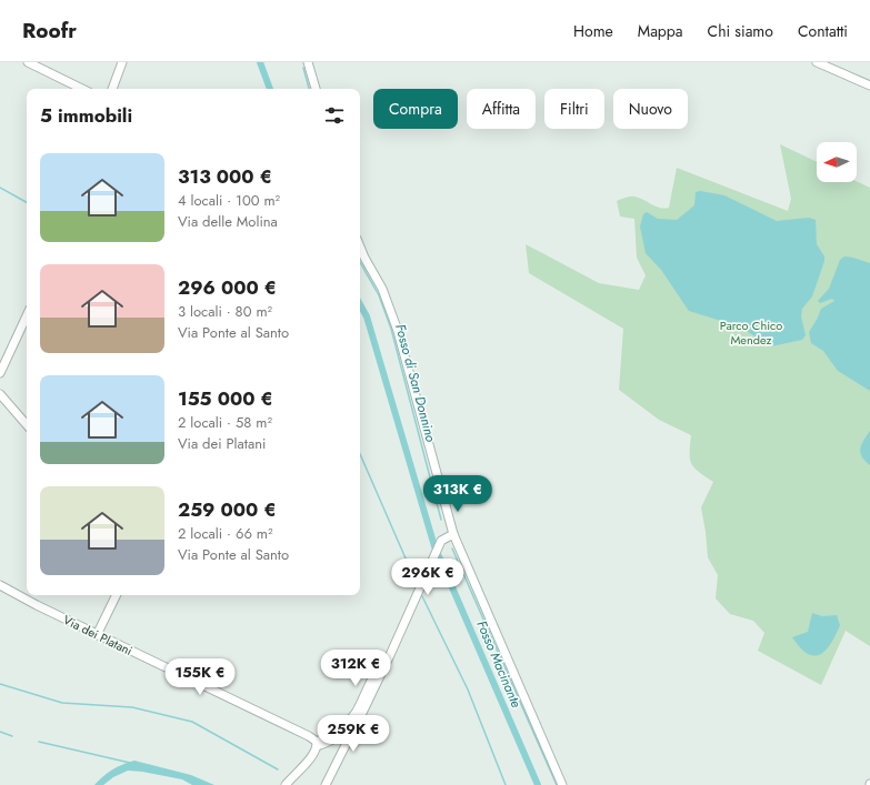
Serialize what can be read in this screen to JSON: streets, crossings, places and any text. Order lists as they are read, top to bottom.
{
  "streets": {
    "street": ["Via dei Platani"]
  },
  "water": ["Fosso di San Donnino", "Fosso Macinante"],
  "parks": ["Parco Chico Mendez"],
  "north": "left",
  "page": {
    "header": "Roofr",
    "nav": [
      "Home",
      "Mappa",
      "Chi siamo",
      "Contatti"
    ],
    "chip": [
      "Compra",
      "Affitta",
      "Filtri",
      "Nuovo"
    ],
    "heading": "5 immobili",
    "list": [
      {
        "name": "313 000 €",
        "note": "4 locali · 100 m² · Via delle Molina"
      },
      {
        "name": "296 000 €",
        "note": "3 locali · 80 m² · Via Ponte al Santo"
      },
      {
        "name": "155 000 €",
        "note": "2 locali · 58 m² · Via dei Platani"
      },
      {
        "name": "259 000 €",
        "note": "2 locali · 66 m² · Via Ponte al Santo"
      }
    ],
    "price": [
      "313K €",
      "296K €",
      "312K €",
      "155K €",
      "259K €"
    ]
  }
}
